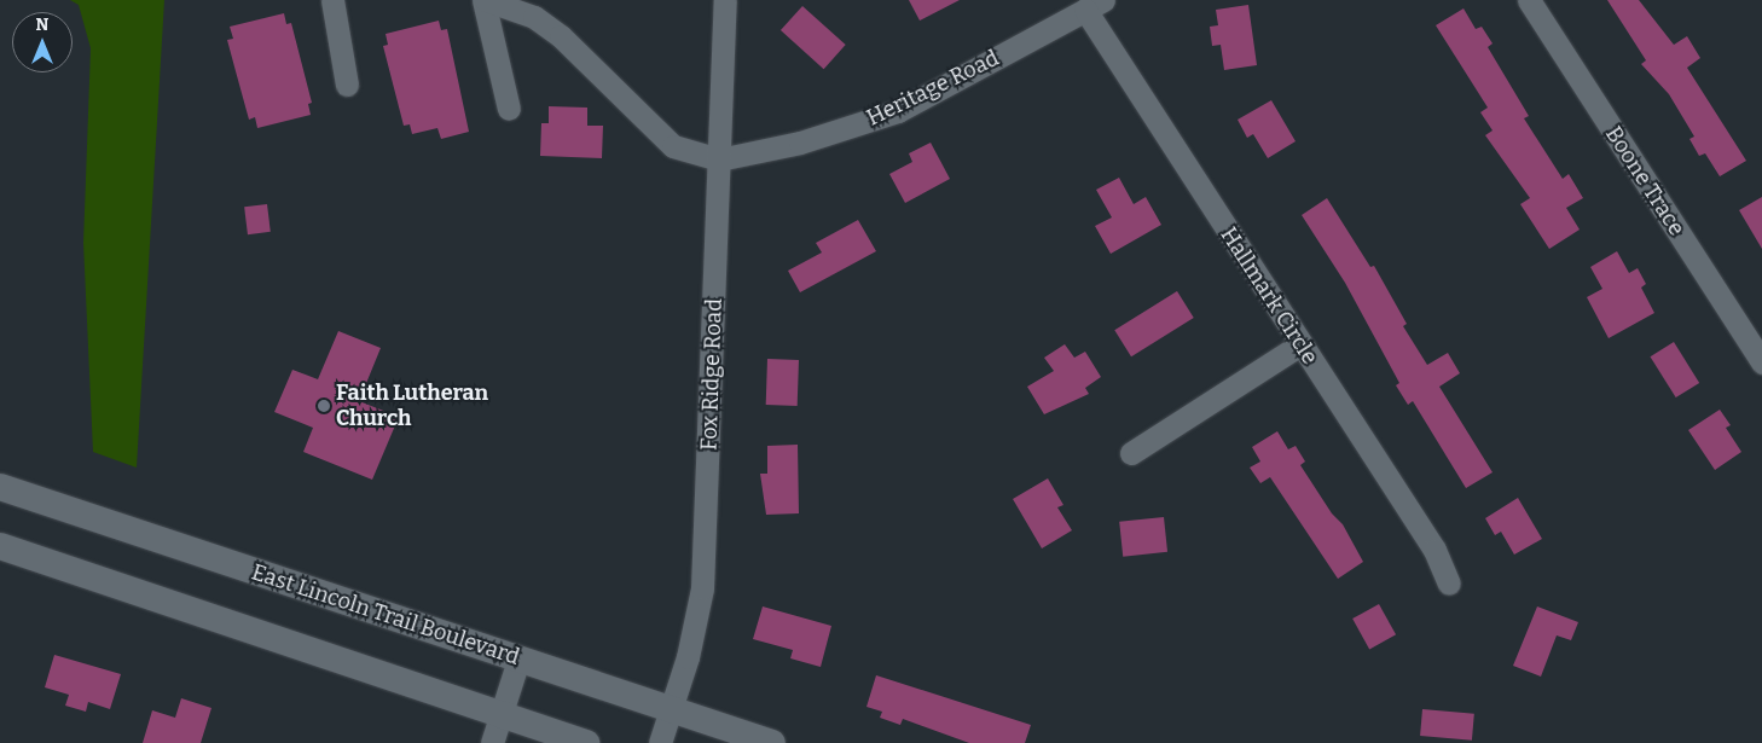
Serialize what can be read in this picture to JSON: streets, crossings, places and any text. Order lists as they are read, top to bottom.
{
  "streets": {
    "street": [
      "Heritage Road",
      "Boone Trace",
      "Hallmark Circle",
      "Fox Ridge Road",
      "East Lincoln Trail Boulevard"
    ]
  },
  "crossings": [
    ["Heritage Road", "Hallmark Circle"],
    ["Heritage Road", "Fox Ridge Road"],
    ["Fox Ridge Road", "East Lincoln Trail Boulevard"]
  ],
  "places": ["Faith Lutheran Church"],
  "north": "top"
}
